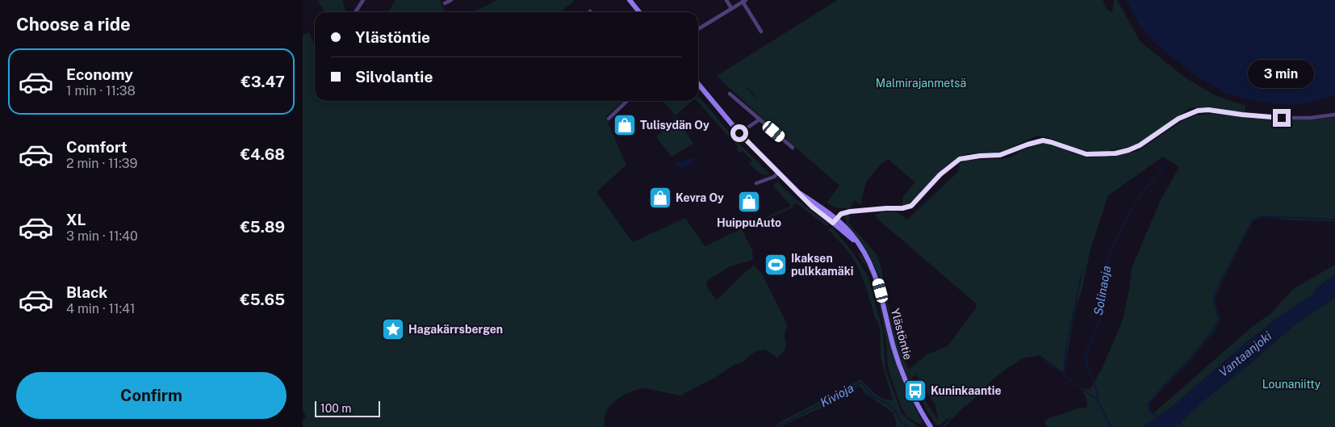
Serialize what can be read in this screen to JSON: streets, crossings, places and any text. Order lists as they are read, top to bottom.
{
  "streets": {
    "main road": ["Ylästöntie"]
  },
  "water": ["Solinaoja", "Vantaanjoki", "Kivioja"],
  "parks": ["Malmirajanmetsä", "Lounaniitty"],
  "places": {
    "shop": ["Tulisydän Oy", "Kevra Oy", "HuippuAuto"],
    "sports": ["Ikaksen pulkkamäki"],
    "place": ["Hagakärrsbergen"],
    "bus stop": ["Kuninkaantie"]
  },
  "scale_bar": "100 m",
  "page": {
    "heading": "Choose a ride",
    "banner": ["Ylästöntie", "Silvolantie"],
    "list": [
      {
        "name": "Economy",
        "note": "1 min · 11:38",
        "value": "€3.47"
      },
      {
        "name": "Comfort",
        "note": "2 min · 11:39",
        "value": "€4.68"
      },
      {
        "name": "XL",
        "note": "3 min · 11:40",
        "value": "€5.89"
      },
      {
        "name": "Black",
        "note": "4 min · 11:41",
        "value": "€5.65"
      }
    ],
    "bubble": "3 min",
    "buttons": "Confirm",
    "scale": "100 m"
  }
}
